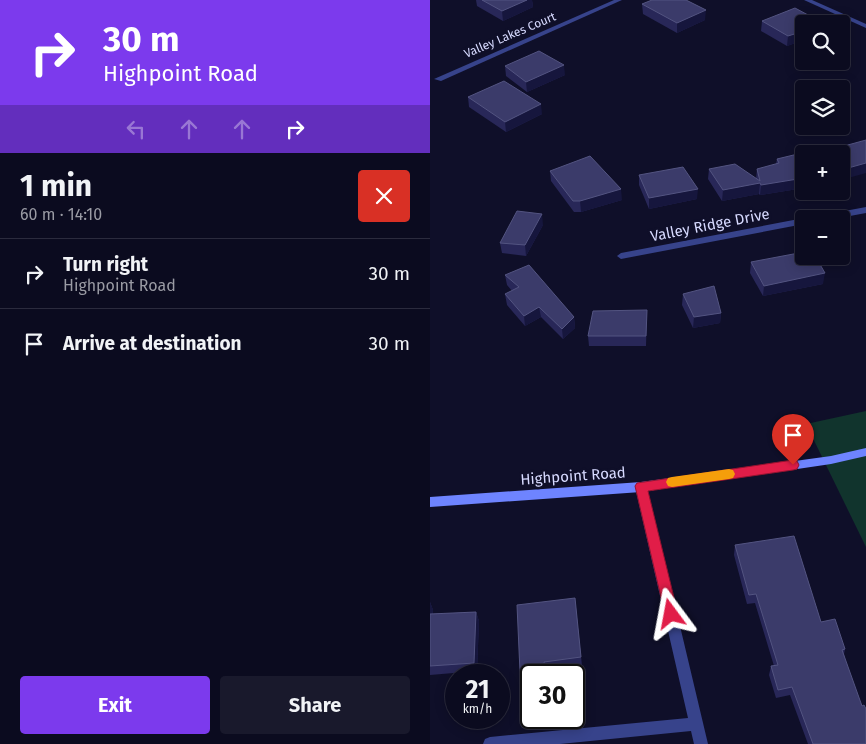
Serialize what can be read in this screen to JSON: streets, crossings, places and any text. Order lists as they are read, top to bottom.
{
  "streets": {
    "street": ["Valley Lakes Court", "Valley Ridge Drive", "Highpoint Road"]
  },
  "page": {
    "turn": ["30 m", "Highpoint Road"],
    "map_buttons": ["+", "−"],
    "heading": ["1 min", "60 m · 14:10"],
    "list": [
      {
        "name": "Turn right",
        "note": "Highpoint Road",
        "value": "30 m"
      },
      {
        "name": "Arrive at destination",
        "value": "30 m"
      }
    ],
    "speed": "21 km/h",
    "limit": "30",
    "buttons": ["Exit", "Share"]
  }
}
